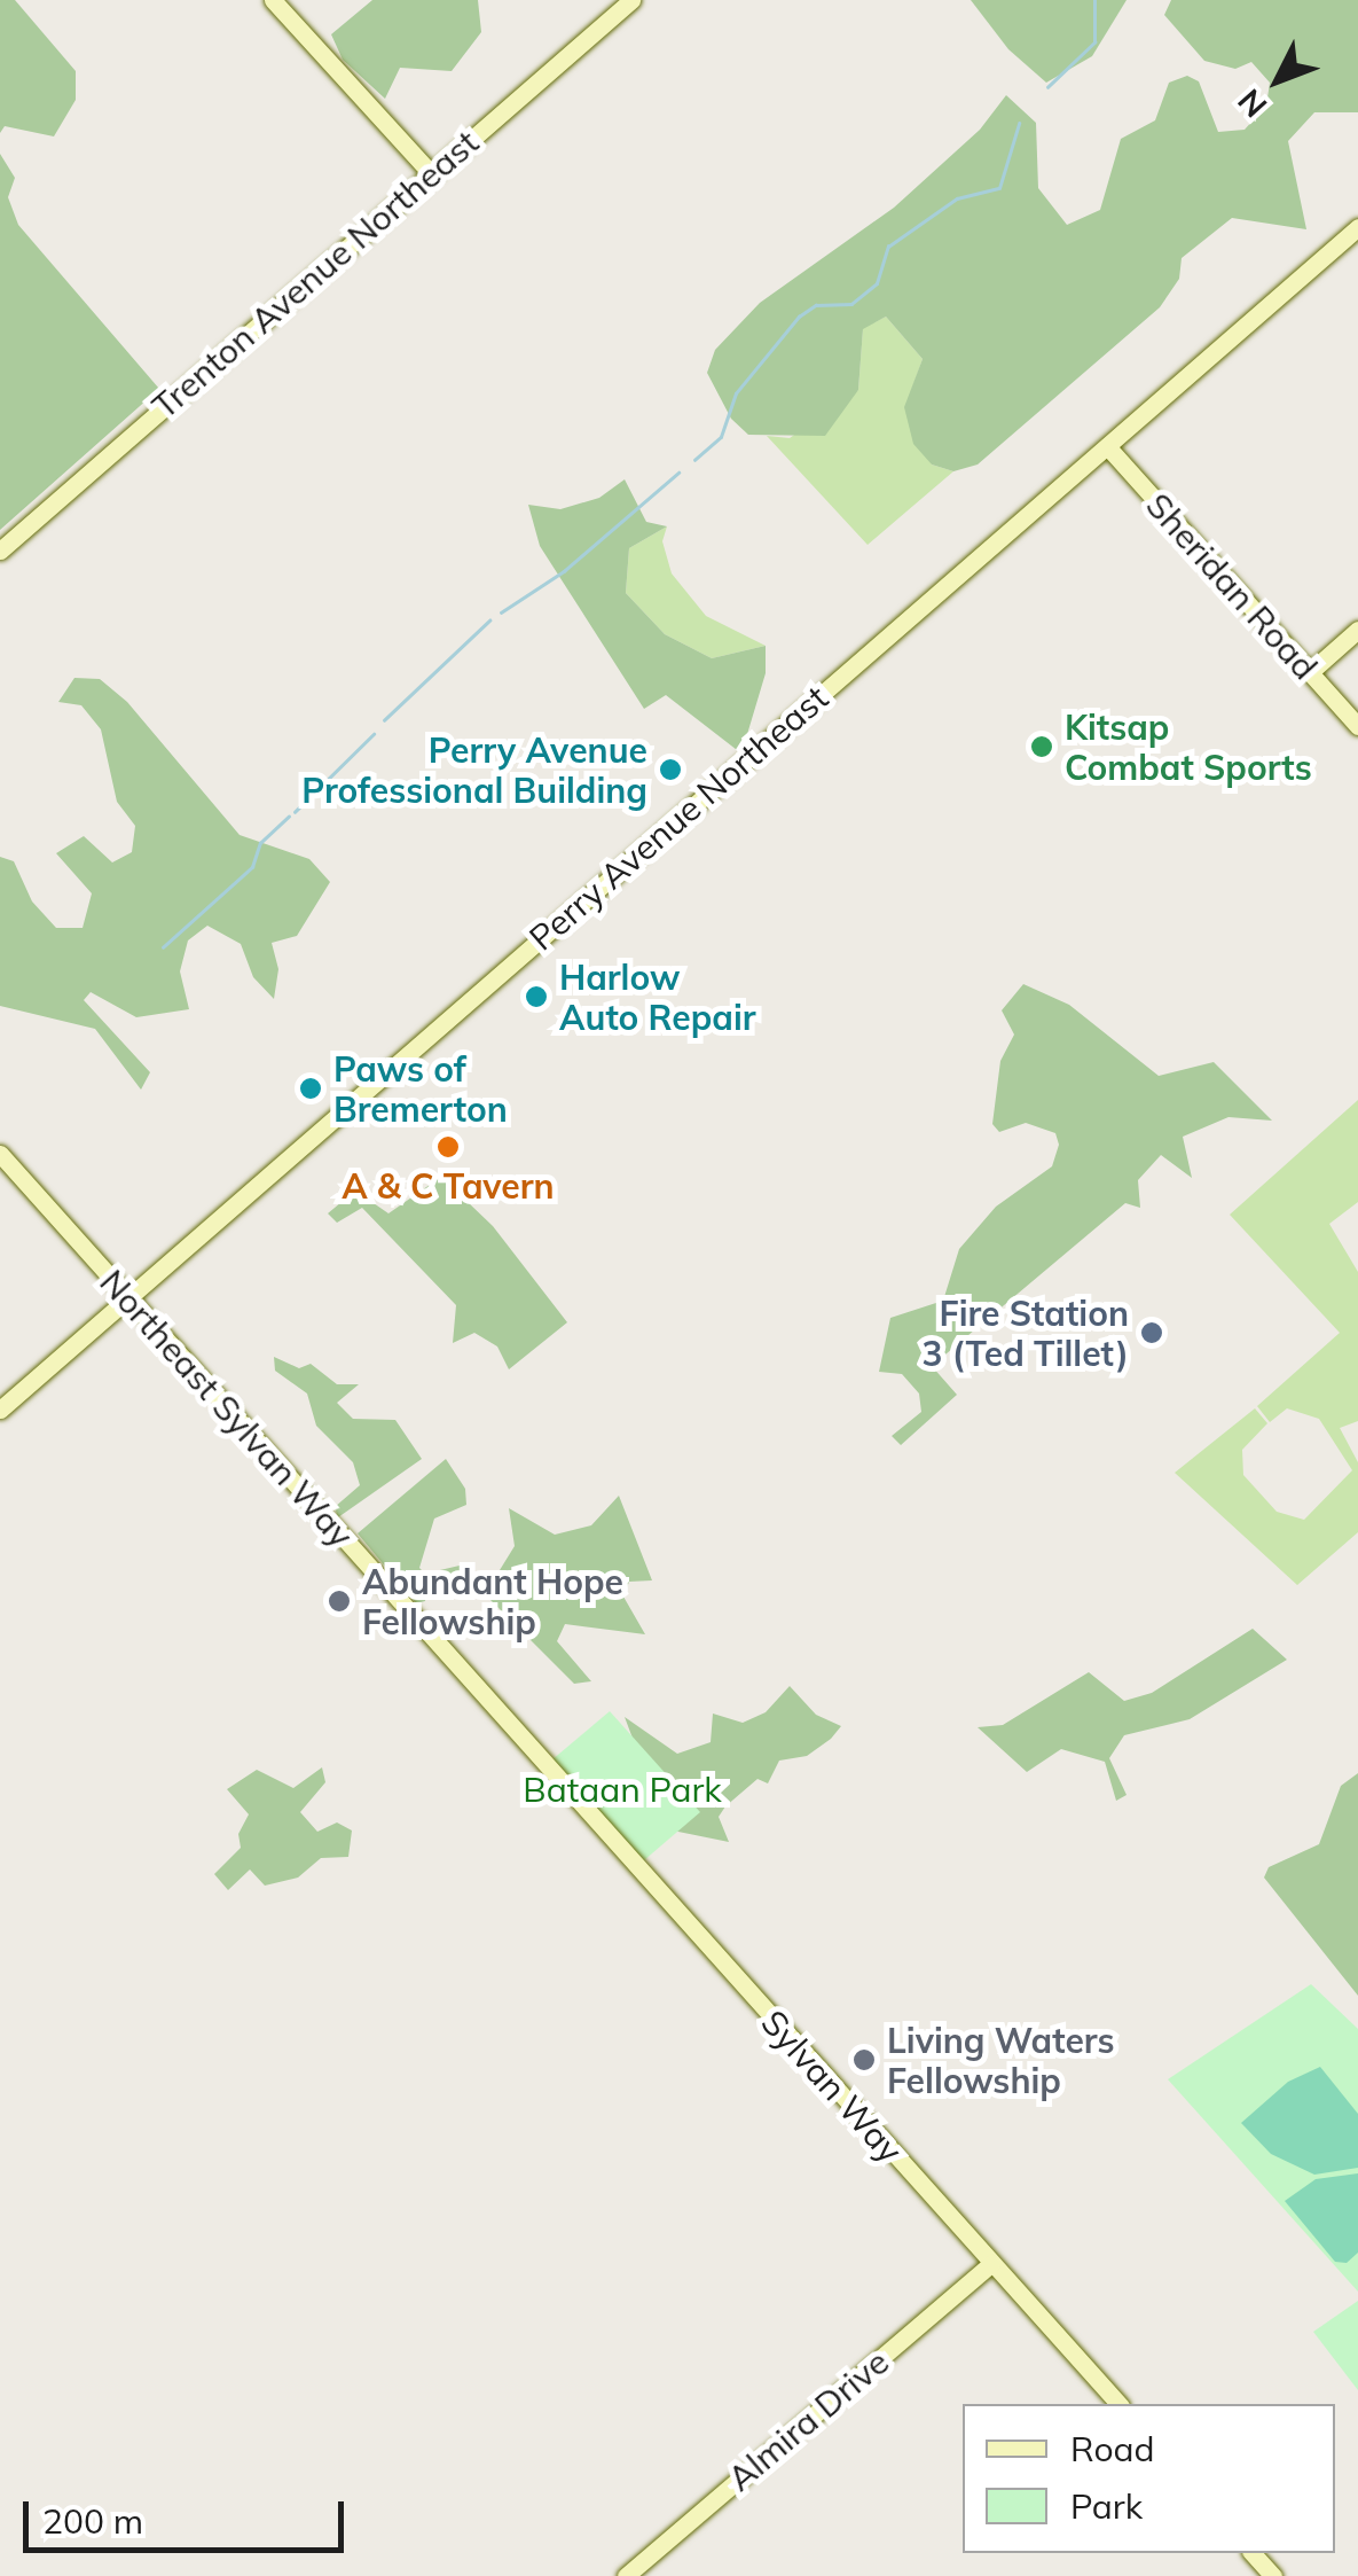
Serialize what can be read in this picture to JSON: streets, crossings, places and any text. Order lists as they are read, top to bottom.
{
  "streets": {
    "main road": [
      "Trenton Avenue Northeast",
      "Sheridan Road",
      "Perry Avenue Northeast",
      "Northeast Sylvan Way",
      "Sylvan Way",
      "Almira Drive"
    ]
  },
  "crossings": [
    ["Sheridan Road", "Perry Avenue Northeast"],
    ["Perry Avenue Northeast", "Northeast Sylvan Way"],
    ["Northeast Sylvan Way", "Sylvan Way"],
    ["Sylvan Way", "Almira Drive"]
  ],
  "parks": ["Bataan Park"],
  "places": [
    "Kitsap Combat Sports",
    "Perry Avenue Professional Building",
    "Harlow Auto Repair",
    "Paws of Bremerton",
    "A & C Tavern",
    "Fire Station 3 (Ted Tillet)",
    "Abundant Hope Fellowship",
    "Living Waters Fellowship"
  ],
  "legend": ["Road", "Park"],
  "scale_bar": "200 m",
  "north": "bottom left"
}
